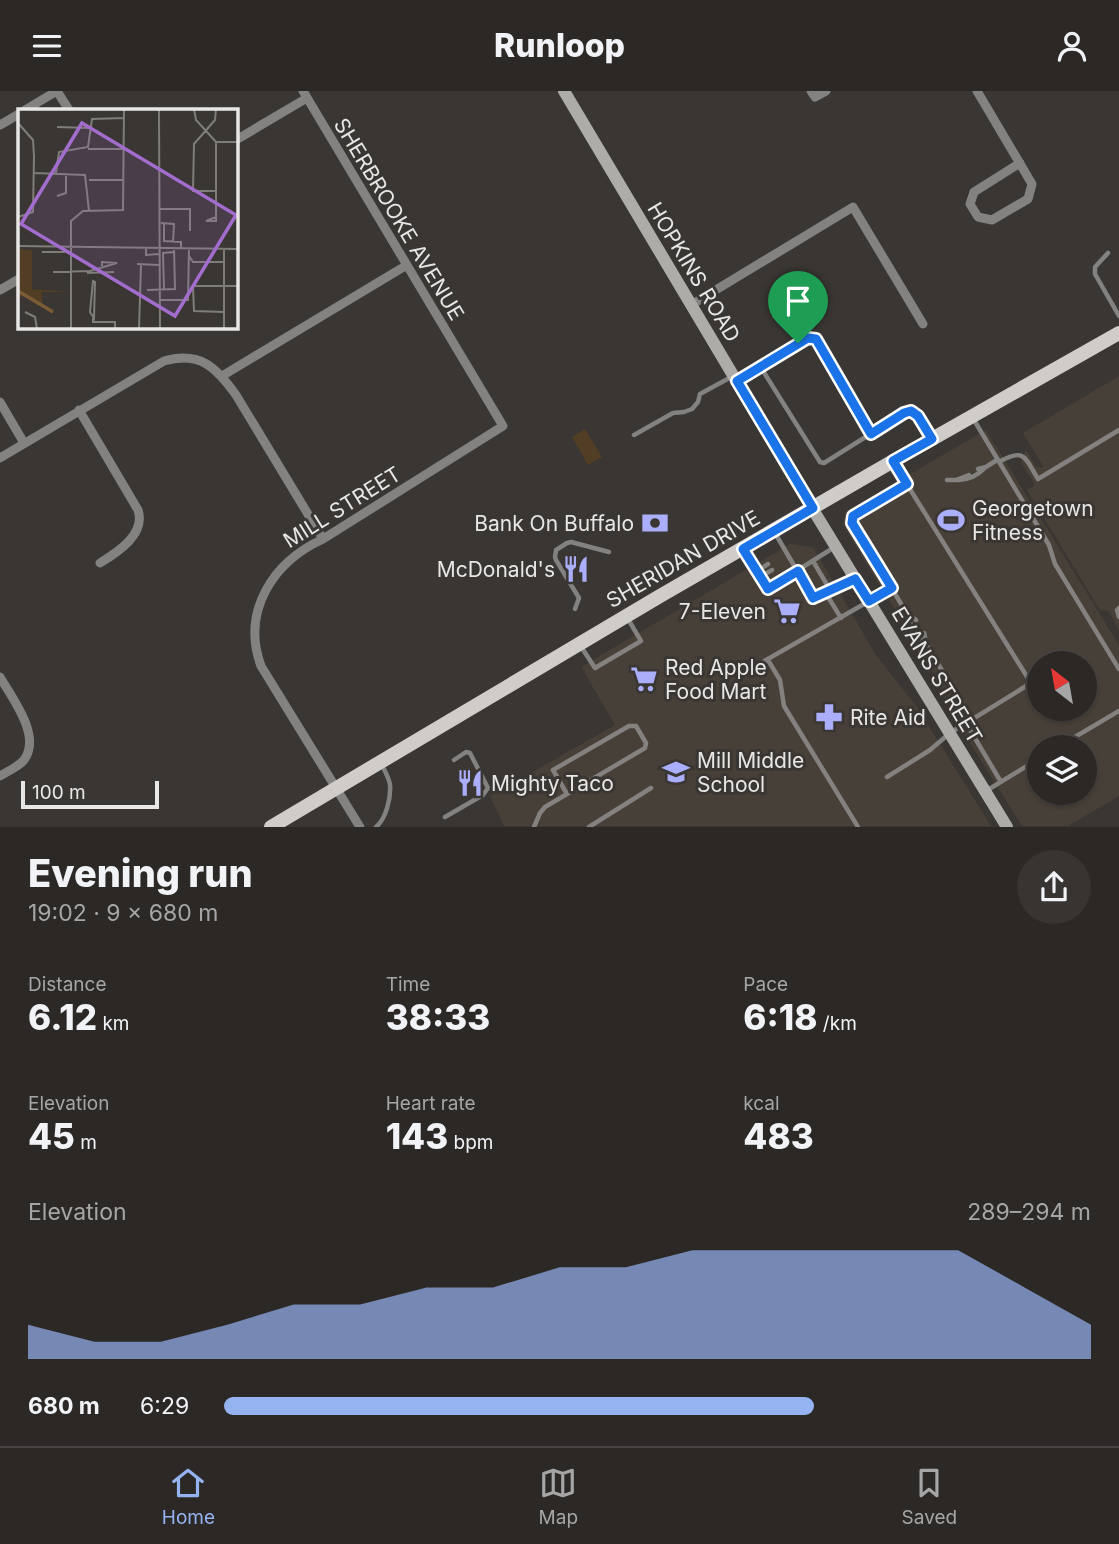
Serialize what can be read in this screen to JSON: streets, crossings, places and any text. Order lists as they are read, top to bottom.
{
  "streets": {
    "main road": ["SHERIDAN DRIVE"],
    "street": [
      "SHERBROOKE AVENUE",
      "HOPKINS ROAD",
      "MILL STREET",
      "EVANS STREET"
    ]
  },
  "crossings": [
    ["SHERBROOKE AVENUE", "MILL STREET"],
    ["HOPKINS ROAD", "SHERIDAN DRIVE"],
    ["HOPKINS ROAD", "EVANS STREET"],
    ["MILL STREET", "SHERIDAN DRIVE"],
    ["SHERIDAN DRIVE", "EVANS STREET"]
  ],
  "places": {
    "sports": ["Georgetown Fitness"],
    "bank": ["Bank On Buffalo"],
    "restaurant": ["McDonald's", "Mighty Taco"],
    "supermarket": ["7-Eleven", "Red Apple Food Mart"],
    "pharmacy": ["Rite Aid"],
    "school or university": ["Mill Middle School"]
  },
  "scale_bar": "100 m",
  "north": "top left",
  "page": {
    "header": "Runloop",
    "scale": "100 m",
    "heading": ["Evening run", "19:02 · 9 × 680 m"],
    "stats": [
      ["Distance", "6.12 km"],
      ["Time", "38:33"],
      ["Pace", "6:18 /km"],
      ["Elevation", "45 m"],
      ["Heart rate", "143 bpm"],
      ["kcal", "483"]
    ],
    "chart": ["Elevation", "289–294 m"],
    "list": [
      {
        "name": "680 m",
        "note": "6:29"
      }
    ],
    "tabs": ["Home", "Map", "Saved"]
  }
}
